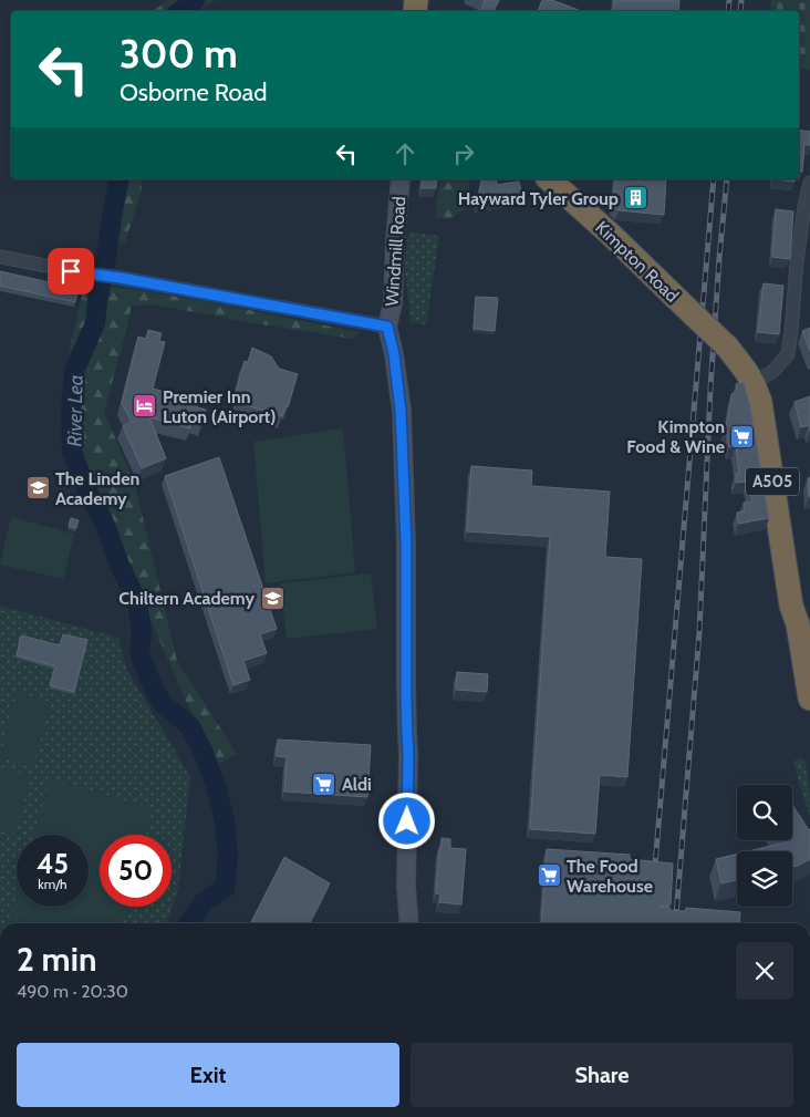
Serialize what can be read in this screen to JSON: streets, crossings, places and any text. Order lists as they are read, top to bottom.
{
  "streets": {
    "highway": ["Kimpton Road", "A505"],
    "main road": ["Windmill Road"]
  },
  "water": ["River Lea"],
  "places": {
    "building": ["Hayward Tyler Group"],
    "hotel": ["Premier Inn Luton (Airport)"],
    "supermarket": ["Kimpton Food & Wine", "Aldi", "The Food Warehouse"],
    "school or university": ["The Linden Academy", "Chiltern Academy"]
  },
  "page": {
    "turn": ["300 m", "Osborne Road"],
    "speed": "45 km/h",
    "limit": "50",
    "heading": ["2 min", "490 m · 20:30"],
    "buttons": ["Exit", "Share"]
  }
}
